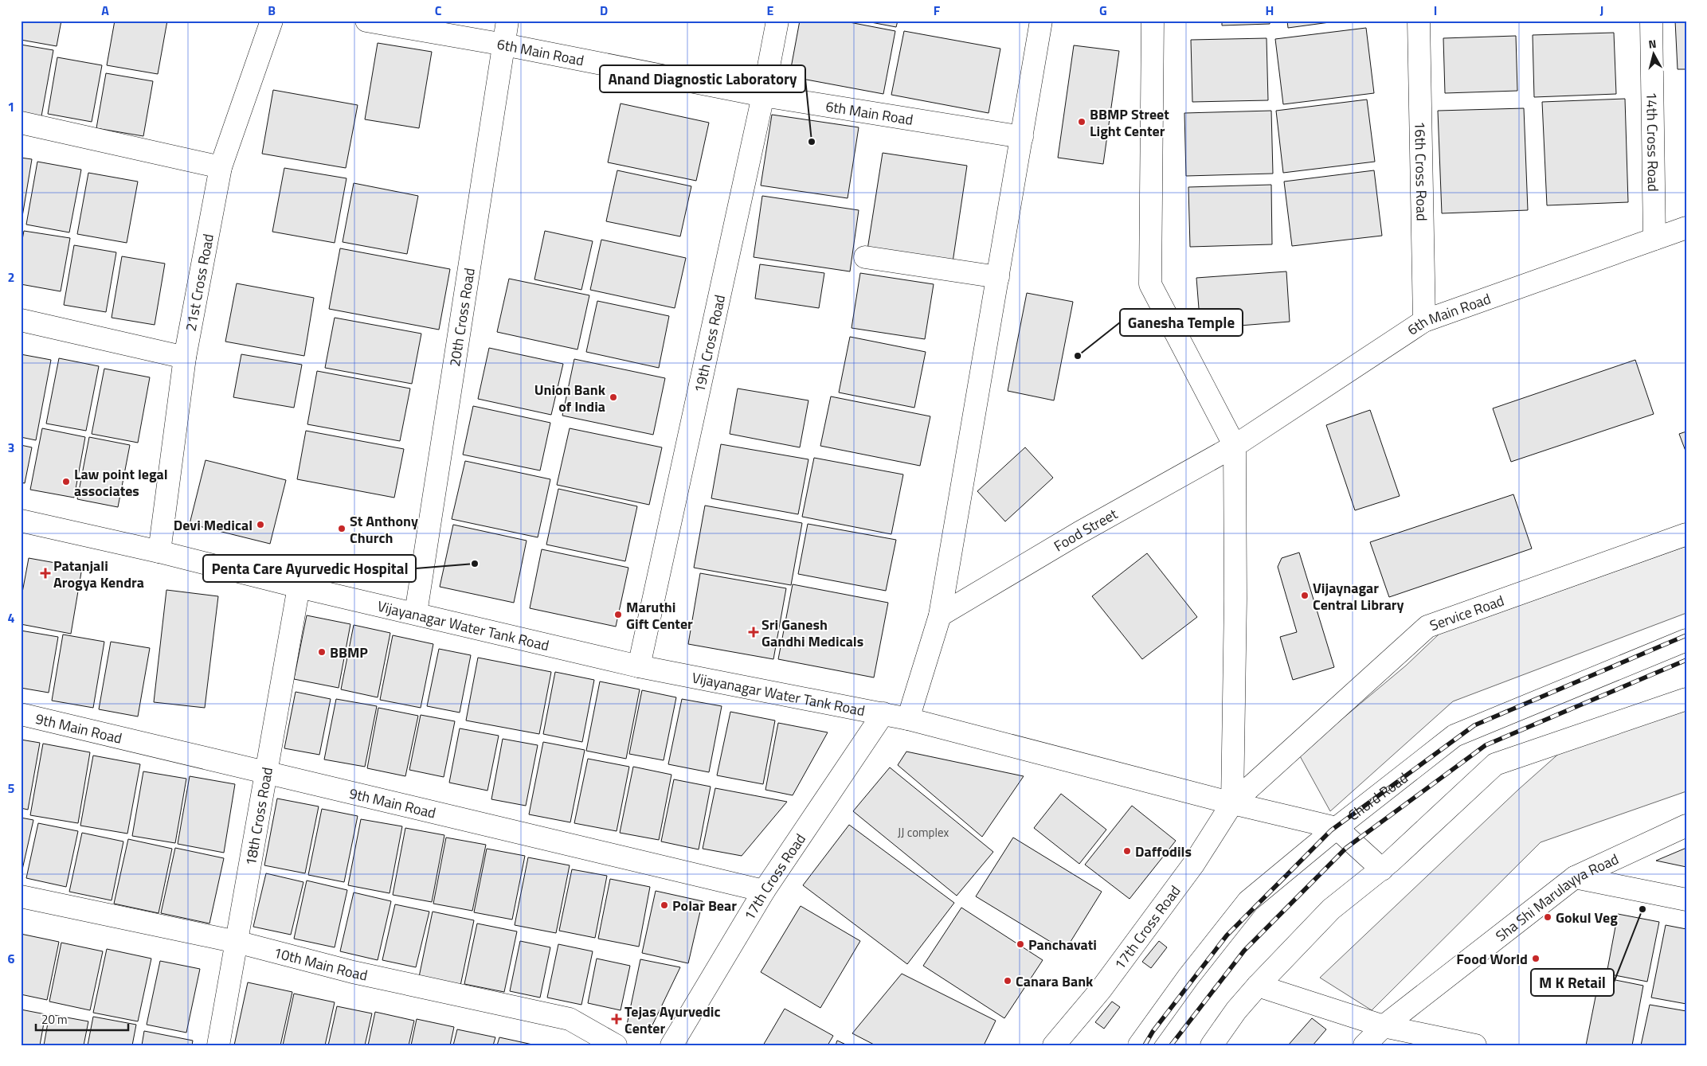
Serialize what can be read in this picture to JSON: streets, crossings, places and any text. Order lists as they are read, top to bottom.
{
  "streets": {
    "street": [
      "6th Main Road",
      "14th Cross Road",
      "16th Cross Road",
      "21st Cross Road",
      "20th Cross Road",
      "19th Cross Road",
      "Food Street",
      "Service Road",
      "Vijayanagar Water Tank Road",
      "9th Main Road",
      "Chord Road",
      "18th Cross Road",
      "17th Cross Road",
      "Sha Shi Marulayya Road",
      "10th Main Road"
    ]
  },
  "crossings": [
    ["6th Main Road", "14th Cross Road"],
    ["6th Main Road", "16th Cross Road"],
    ["6th Main Road", "20th Cross Road"],
    ["6th Main Road", "19th Cross Road"],
    ["6th Main Road", "Food Street"],
    ["21st Cross Road", "Vijayanagar Water Tank Road"],
    ["20th Cross Road", "Vijayanagar Water Tank Road"],
    ["19th Cross Road", "Vijayanagar Water Tank Road"],
    ["Service Road", "Vijayanagar Water Tank Road"],
    ["Service Road", "17th Cross Road"],
    ["Vijayanagar Water Tank Road", "Chord Road"],
    ["Vijayanagar Water Tank Road", "18th Cross Road"],
    ["Vijayanagar Water Tank Road", "17th Cross Road"],
    ["9th Main Road", "18th Cross Road"],
    ["9th Main Road", "17th Cross Road"],
    ["18th Cross Road", "10th Main Road"]
  ],
  "places": {
    "other": [
      "BBMP Street Light Center",
      "Anand Diagnostic Laboratory",
      "Ganesha Temple",
      "Union Bank of India",
      "Law point legal associates",
      "Devi Medical",
      "St Anthony Church",
      "Penta Care Ayurvedic Hospital",
      "Vijaynagar Central Library",
      "Maruthi Gift Center",
      "BBMP",
      "Daffodils",
      "Polar Bear",
      "M K Retail",
      "Gokul Veg",
      "Panchavati",
      "Food World",
      "Canara Bank"
    ],
    "health": ["Patanjali Arogya Kendra", "Sri Ganesh Gandhi Medicals", "Tejas Ayurvedic Center"]
  },
  "house_numbers": ["JJ complex"],
  "scale_bar": "20 m",
  "north": "top",
  "grid": {
    "columns": [
      "A",
      "B",
      "C",
      "D",
      "E",
      "F",
      "G",
      "H",
      "I",
      "J"
    ],
    "rows": [
      "1",
      "2",
      "3",
      "4",
      "5",
      "6"
    ]
  }
}
